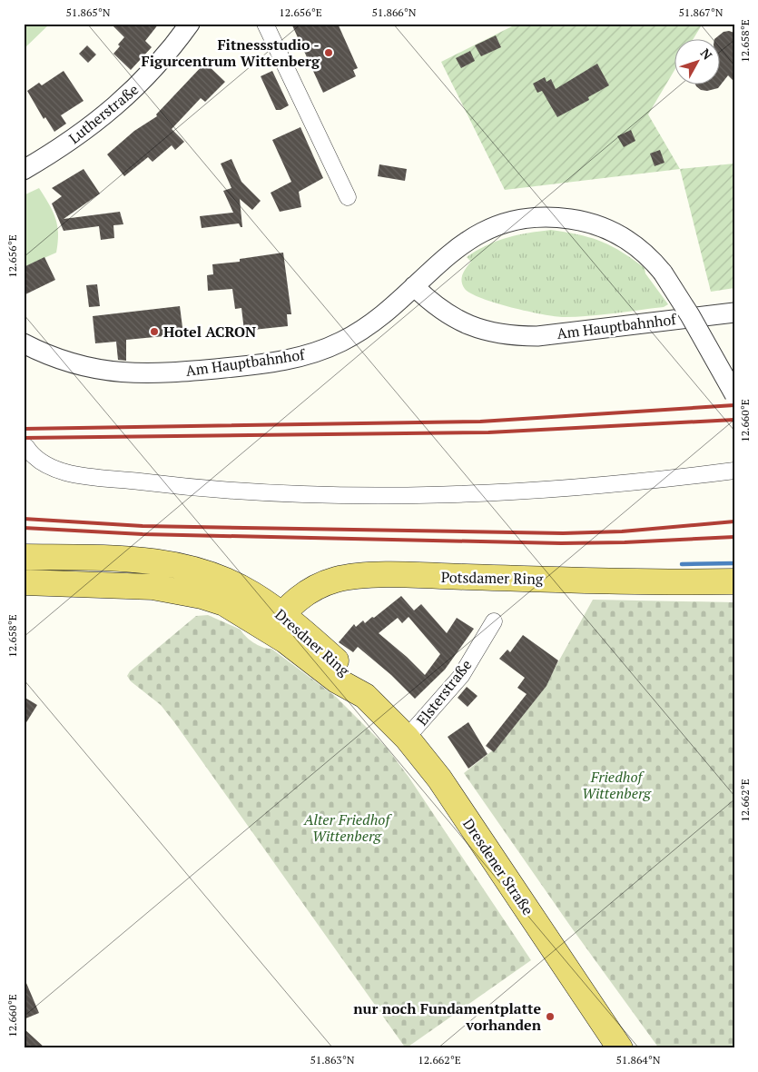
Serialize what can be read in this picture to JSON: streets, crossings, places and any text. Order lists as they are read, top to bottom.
{
  "streets": {
    "main road": ["Potsdamer Ring", "Dresdner Ring", "Dresdener Straße"],
    "street": ["Lutherstraße", "Am Hauptbahnhof", "Elsterstraße"]
  },
  "crossings": [
    ["Potsdamer Ring", "Dresdner Ring"],
    ["Dresdner Ring", "Dresdener Straße"],
    ["Elsterstraße", "Dresdener Straße"]
  ],
  "parks": ["Friedhof Wittenberg", "Alter Friedhof Wittenberg"],
  "places": ["Fitnessstudio - Figurcentrum Wittenberg", "Hotel ACRON", "nur noch Fundamentplatte vorhanden"],
  "north": "top right",
  "coordinates": [
    "51.865°N",
    "12.656°E",
    "51.866°N",
    "51.867°N",
    "12.658°E",
    "12.660°E",
    "12.662°E",
    "51.863°N",
    "51.864°N"
  ]
}
